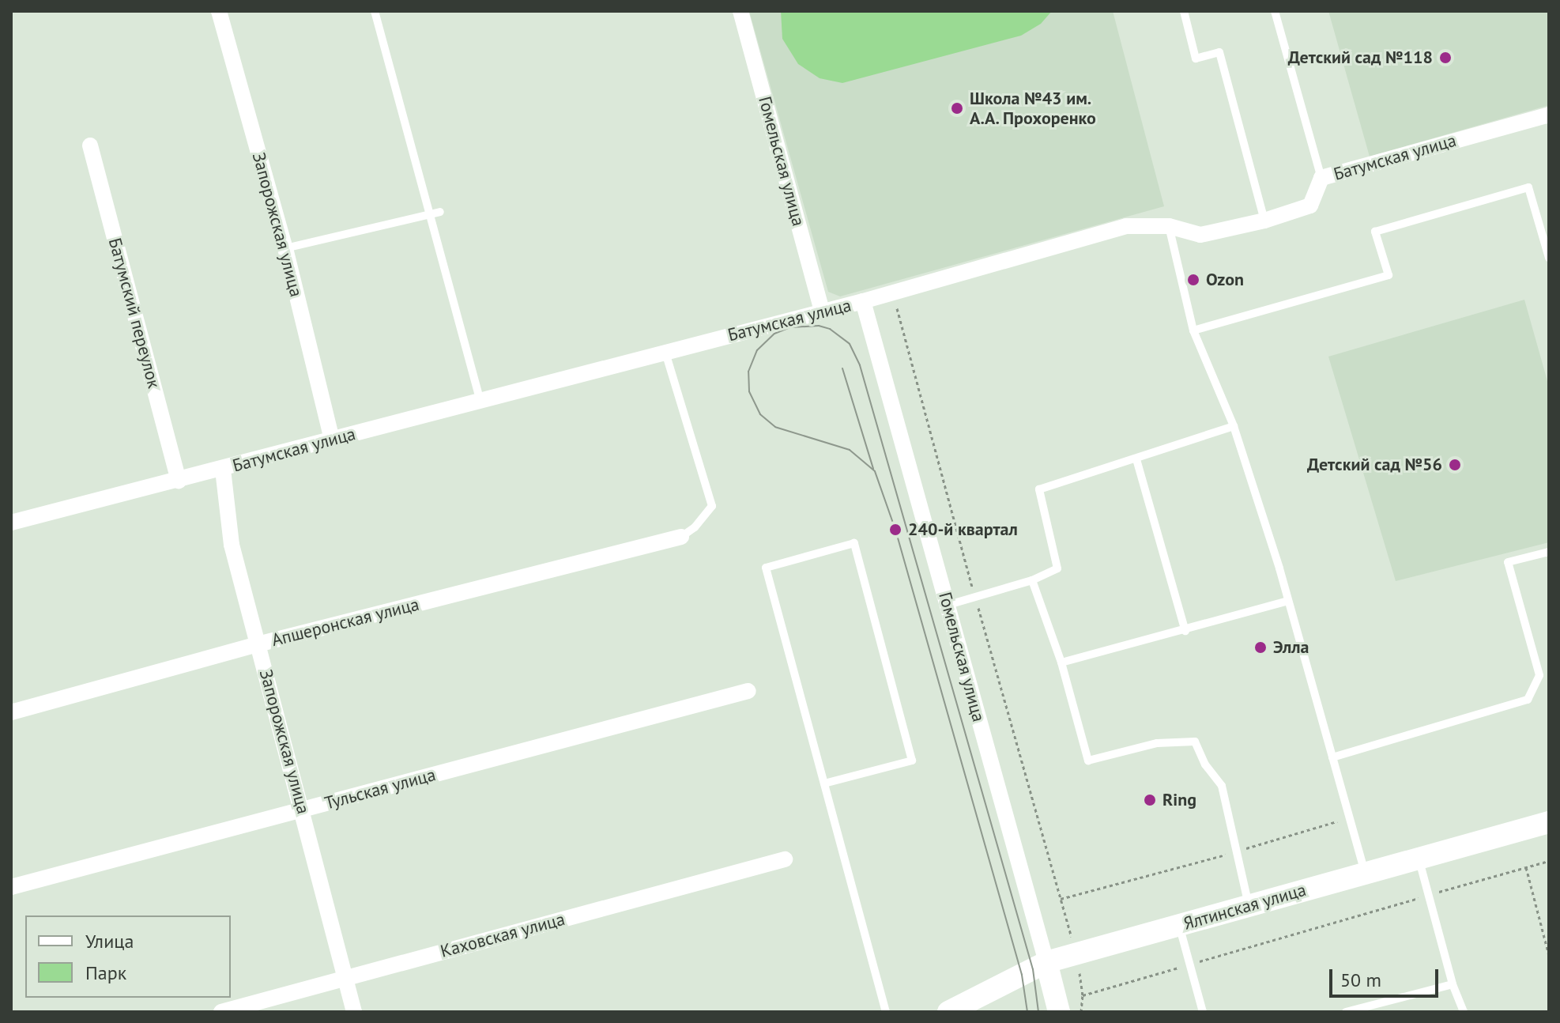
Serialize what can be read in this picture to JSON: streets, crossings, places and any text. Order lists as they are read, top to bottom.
{
  "streets": {
    "main road": ["Гомельская улица", "Ялтинская улица"],
    "street": [
      "Батумская улица",
      "Запорожская улица",
      "Батумский переулок",
      "Апшеронская улица",
      "Тульская улица",
      "Каховская улица"
    ]
  },
  "crossings": [
    ["Батумская улица", "Гомельская улица"],
    ["Батумская улица", "Запорожская улица"],
    ["Батумская улица", "Батумский переулок"],
    ["Гомельская улица", "Ялтинская улица"],
    ["Запорожская улица", "Апшеронская улица"],
    ["Запорожская улица", "Тульская улица"],
    ["Запорожская улица", "Каховская улица"]
  ],
  "places": [
    "Детский сад №118",
    "Школа №43 им. А.А. Прохоренко",
    "Ozon",
    "Детский сад №56",
    "240-й квартал",
    "Элла",
    "Ring"
  ],
  "legend": ["Улица", "Парк"],
  "scale_bar": "50 m"
}
